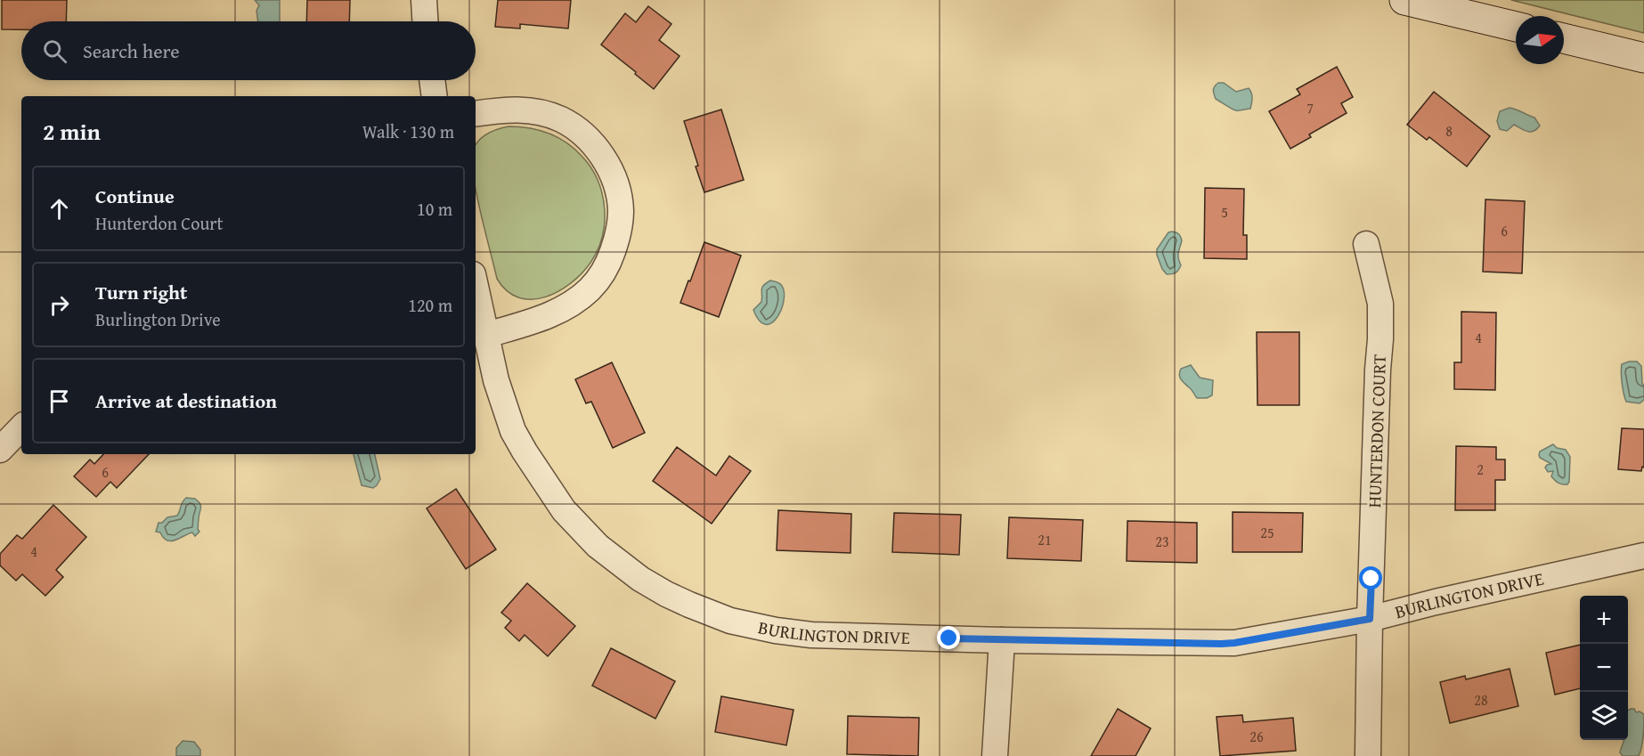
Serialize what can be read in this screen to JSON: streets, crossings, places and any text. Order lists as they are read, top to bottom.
{
  "streets": {
    "street": ["HUNTERDON COURT", "BURLINGTON DRIVE"]
  },
  "crossings": [
    ["HUNTERDON COURT", "BURLINGTON DRIVE"]
  ],
  "house_numbers": [
    "7",
    "8",
    "5",
    "6",
    "4",
    "2",
    "6",
    "25",
    "21",
    "23",
    "4",
    "28",
    "26"
  ],
  "north": "right",
  "page": {
    "search": "Search here",
    "heading": ["2 min", "Walk · 130 m"],
    "list": [
      ["Continue", "Hunterdon Court", "10 m"],
      ["Turn right", "Burlington Drive", "120 m"],
      "Arrive at destination"
    ],
    "map_buttons": ["+", "−"]
  }
}
